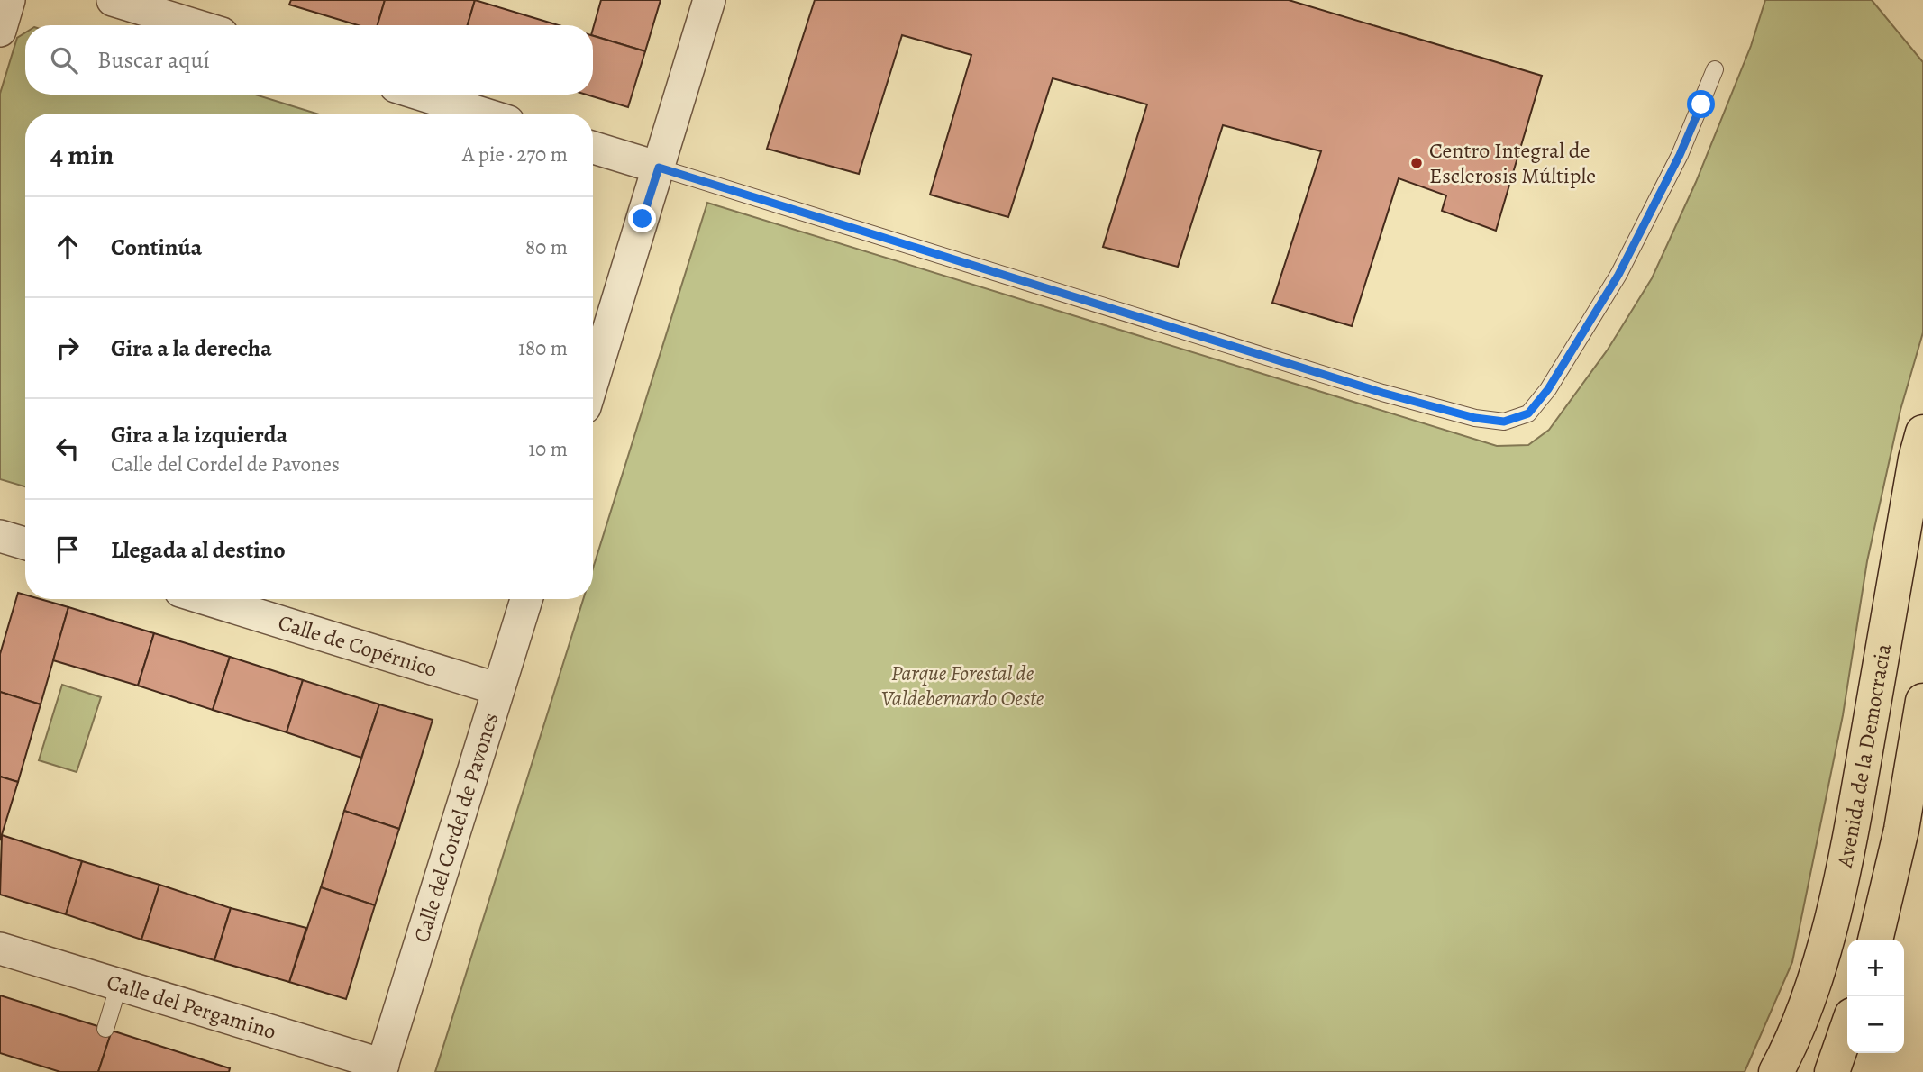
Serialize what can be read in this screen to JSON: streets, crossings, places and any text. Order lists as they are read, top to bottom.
{
  "streets": {
    "main road": ["Avenida de la Democracia"],
    "street": ["Calle de Copérnico", "Calle del Cordel de Pavones", "Calle del Pergamino"]
  },
  "crossings": [
    ["Calle de Copérnico", "Calle del Cordel de Pavones"],
    ["Calle del Cordel de Pavones", "Calle del Pergamino"]
  ],
  "parks": ["Parque Forestal de Valdebernardo Oeste"],
  "places": ["Centro Integral de Esclerosis Múltiple"],
  "page": {
    "search": "Buscar aquí",
    "heading": ["4 min", "A pie · 270 m"],
    "list": [
      ["Continúa", "80 m"],
      ["Gira a la derecha", "180 m"],
      ["Gira a la izquierda", "Calle del Cordel de Pavones", "10 m"],
      "Llegada al destino"
    ],
    "map_buttons": ["+", "−"]
  }
}
